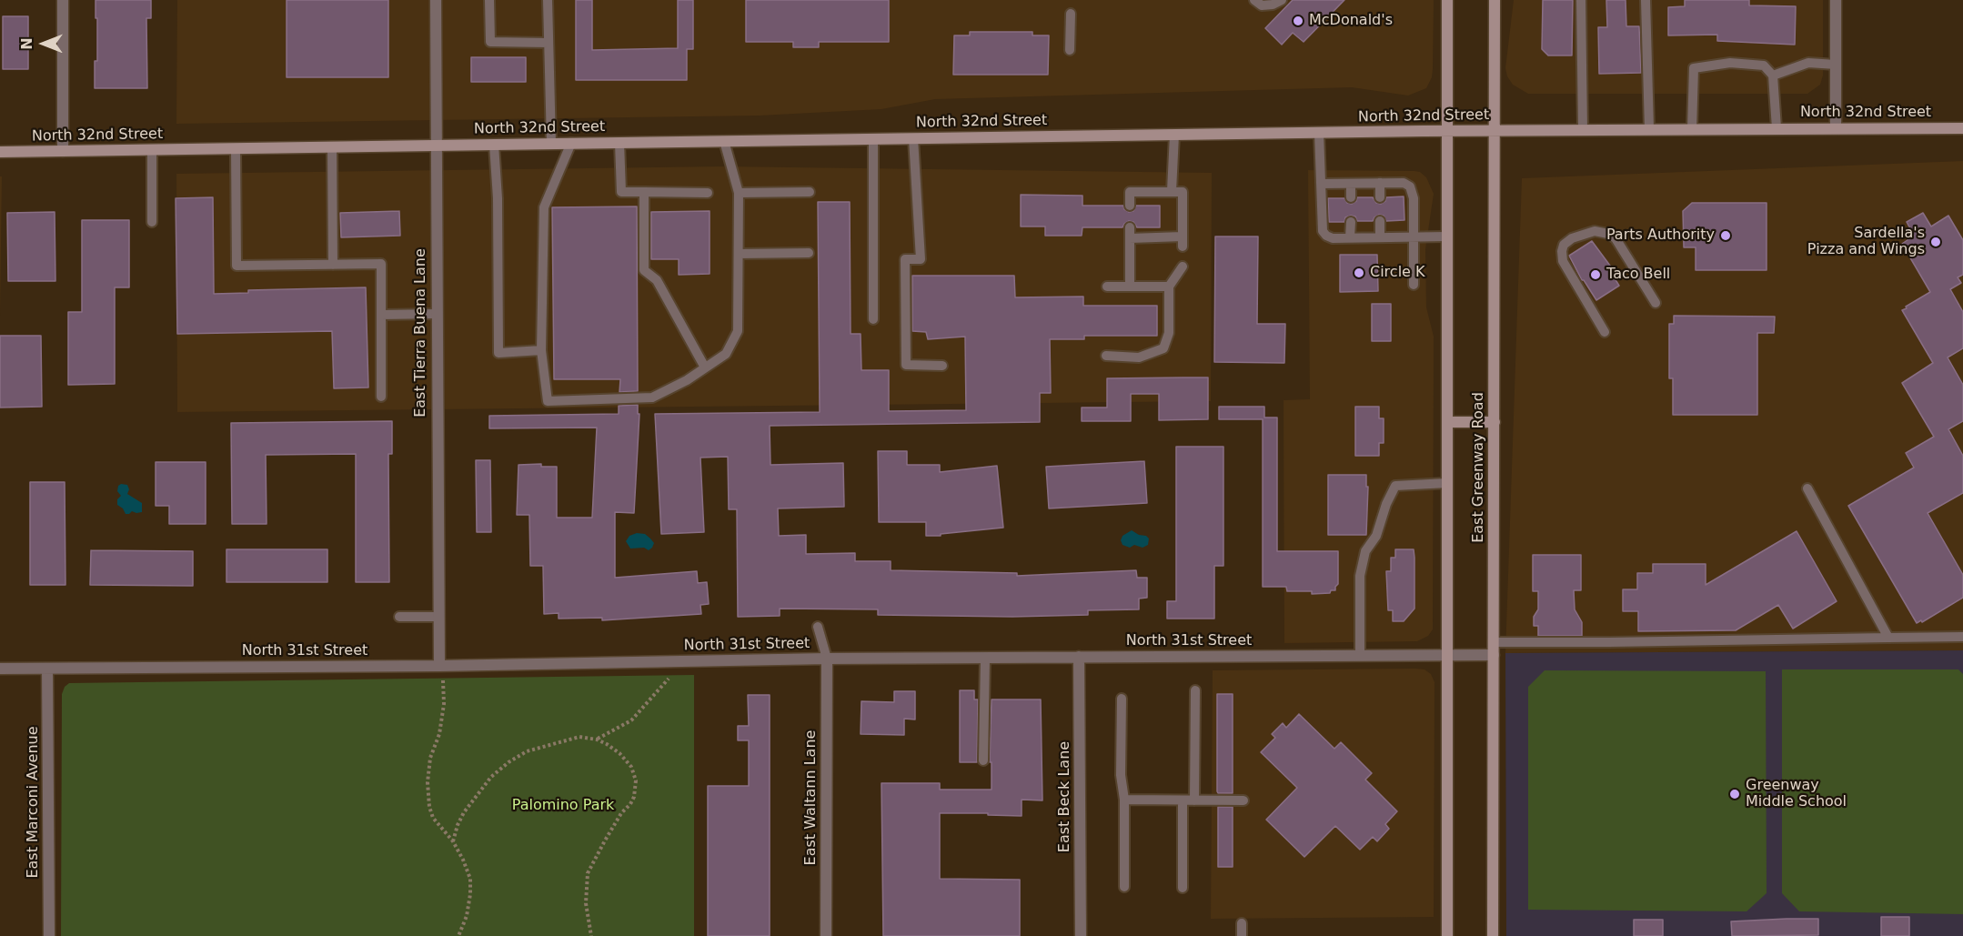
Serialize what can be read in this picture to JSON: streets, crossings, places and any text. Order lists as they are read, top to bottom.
{
  "streets": {
    "main road": ["North 32nd Street", "East Greenway Road"],
    "street": [
      "East Tierra Buena Lane",
      "North 31st Street",
      "East Beck Lane",
      "East Waltann Lane",
      "East Marconi Avenue"
    ]
  },
  "crossings": [
    ["North 32nd Street", "East Tierra Buena Lane"],
    ["North 32nd Street", "East Greenway Road"],
    ["East Tierra Buena Lane", "North 31st Street"],
    ["East Greenway Road", "North 31st Street"],
    ["North 31st Street", "East Beck Lane"],
    ["North 31st Street", "East Waltann Lane"],
    ["North 31st Street", "East Marconi Avenue"]
  ],
  "parks": ["Palomino Park"],
  "places": [
    "McDonald's",
    "Parts Authority",
    "Sardella's Pizza and Wings",
    "Circle K",
    "Taco Bell",
    "Greenway Middle School"
  ],
  "north": "left"
}
